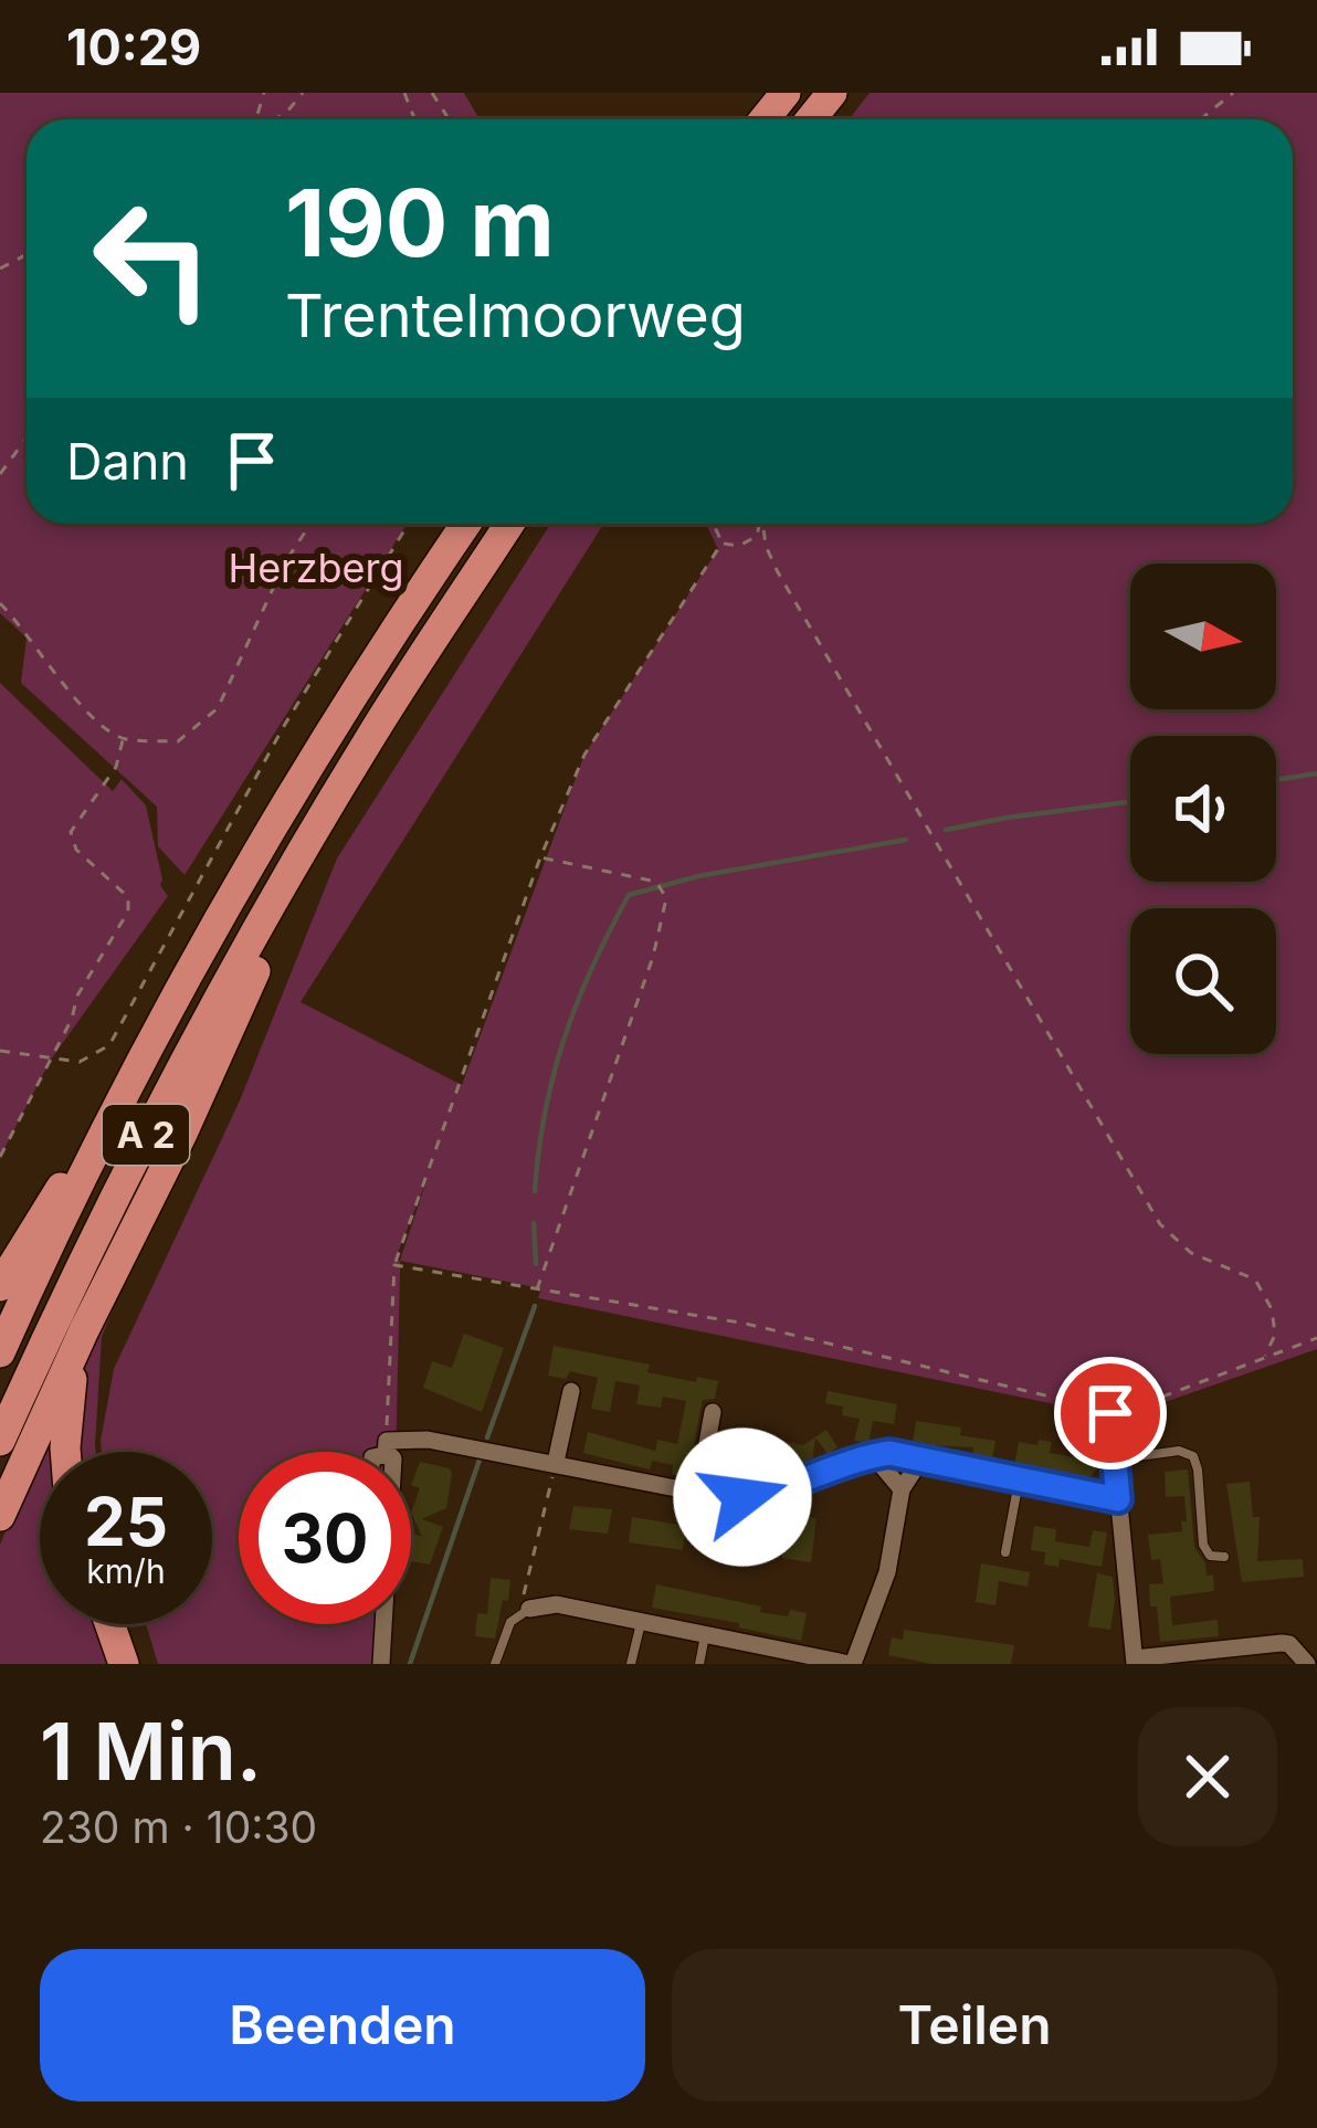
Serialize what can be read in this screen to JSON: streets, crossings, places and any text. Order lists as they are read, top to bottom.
{
  "streets": {
    "highway": ["A 2"]
  },
  "parks": ["Herzberg"],
  "north": "right",
  "page": {
    "status": "10:29",
    "turn": ["190 m", "Trentelmoorweg"],
    "then": "Dann",
    "speed": "25 km/h",
    "limit": "30",
    "heading": ["1 Min.", "230 m · 10:30"],
    "buttons": ["Beenden", "Teilen"]
  }
}
